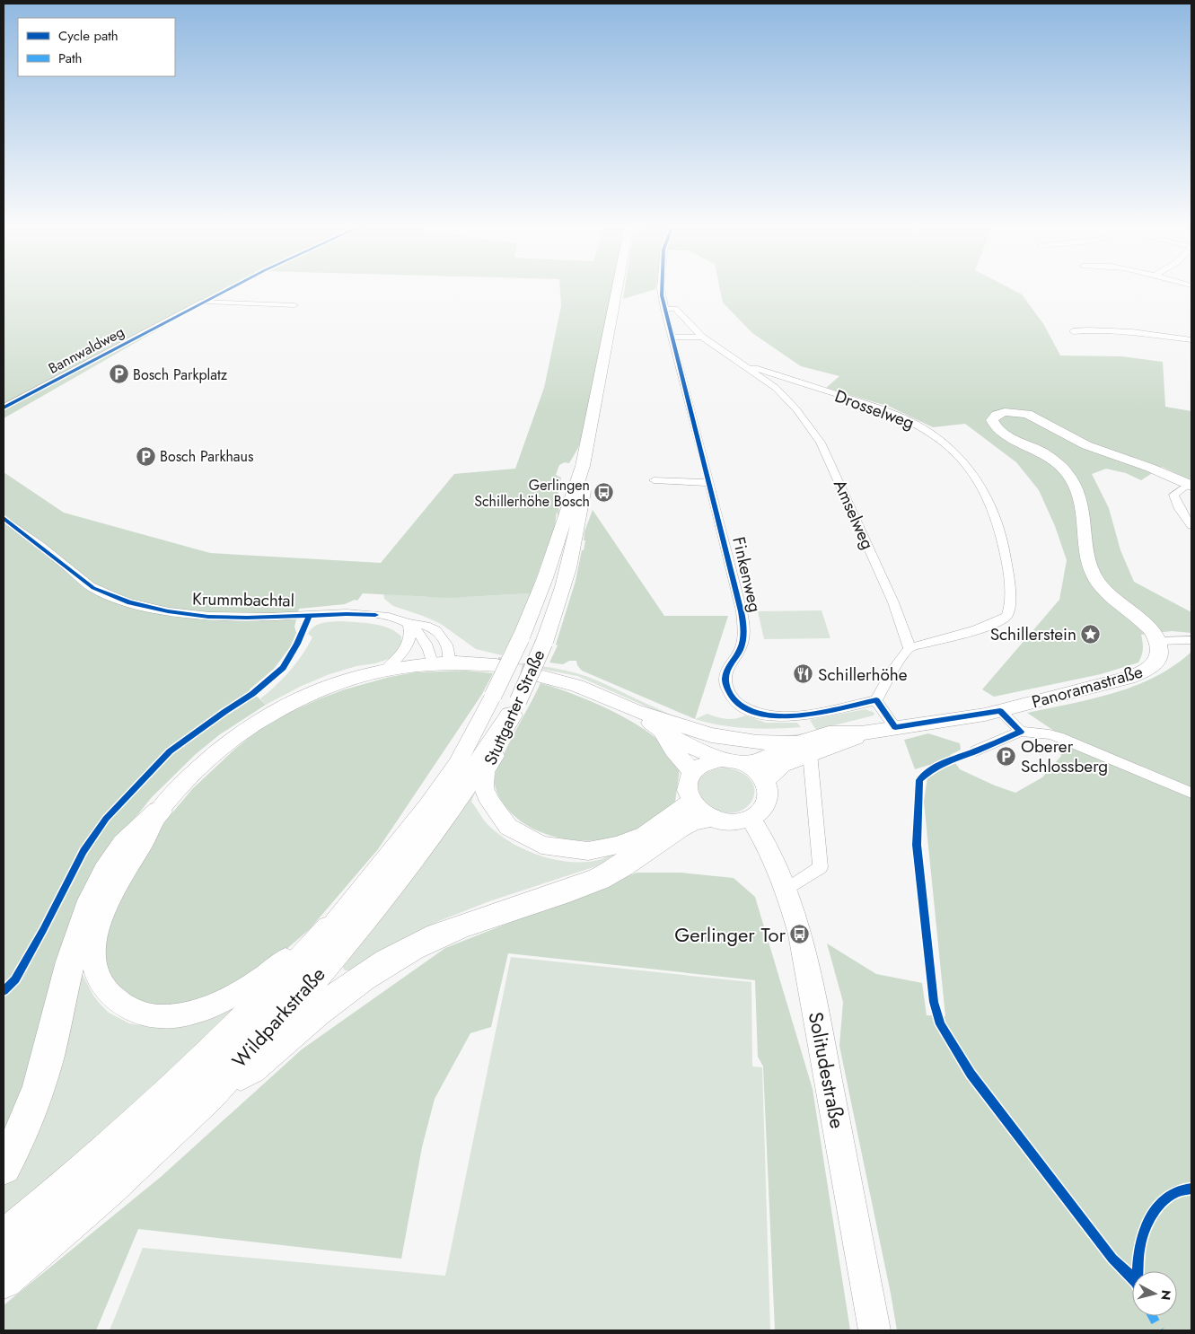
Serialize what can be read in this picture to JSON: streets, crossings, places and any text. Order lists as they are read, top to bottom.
{
  "streets": {
    "highway": ["Wildparkstraße"],
    "main road": ["Panoramastraße", "Stuttgarter Straße", "Solitudestraße"],
    "street": [
      "Bannwaldweg",
      "Drosselweg",
      "Amselweg",
      "Finkenweg",
      "Krummbachtal"
    ]
  },
  "crossings": [
    ["Drosselweg", "Amselweg"],
    ["Amselweg", "Finkenweg"],
    ["Panoramastraße", "Stuttgarter Straße"],
    ["Panoramastraße", "Solitudestraße"],
    ["Stuttgarter Straße", "Wildparkstraße"],
    ["Stuttgarter Straße", "Solitudestraße"]
  ],
  "places": {
    "parking": ["Bosch Parkplatz", "Bosch Parkhaus", "Oberer Schlossberg"],
    "bus stop": ["Gerlingen Schillerhöhe Bosch", "Gerlinger Tor"],
    "place": ["Schillerstein"],
    "restaurant": ["Schillerhöhe"]
  },
  "legend": ["Cycle path", "Path"],
  "north": "right"
}
